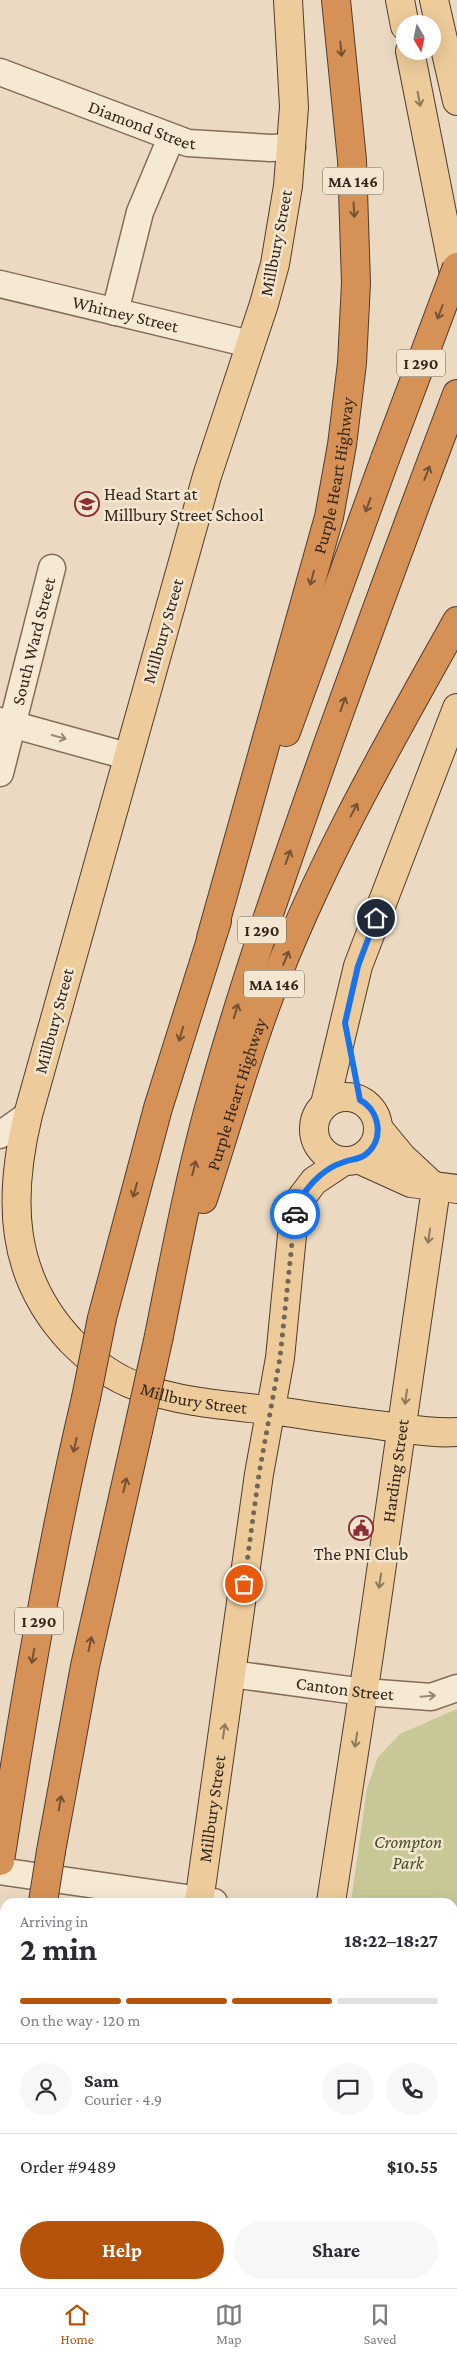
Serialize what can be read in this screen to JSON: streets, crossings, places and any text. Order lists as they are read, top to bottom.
{
  "streets": {
    "highway": ["MA 146", "I 290", "Purple Heart Highway"],
    "main road": ["Millbury Street", "Harding Street"],
    "street": [
      "Diamond Street",
      "Whitney Street",
      "South Ward Street",
      "Canton Street"
    ]
  },
  "crossings": [
    ["Diamond Street", "Millbury Street"],
    ["Millbury Street", "Whitney Street"],
    ["Millbury Street", "Canton Street"],
    ["I 290", "Purple Heart Highway"],
    ["Harding Street", "Canton Street"]
  ],
  "one_way": ["Canton Street"],
  "parks": ["Crompton Park"],
  "places": {
    "school or university": ["Head Start at Millbury Street School"],
    "public building": ["The PNI Club"]
  },
  "north": "bottom",
  "page": {
    "heading": ["2 min", "Arriving in", "18:22–18:27"],
    "panel": [
      "Sam",
      "Courier · 4.9",
      "Order #9489",
      "$10.55"
    ],
    "bar": "On the way · 120 m",
    "buttons": ["Help", "Share"],
    "tabs": ["Home", "Map", "Saved"]
  }
}
